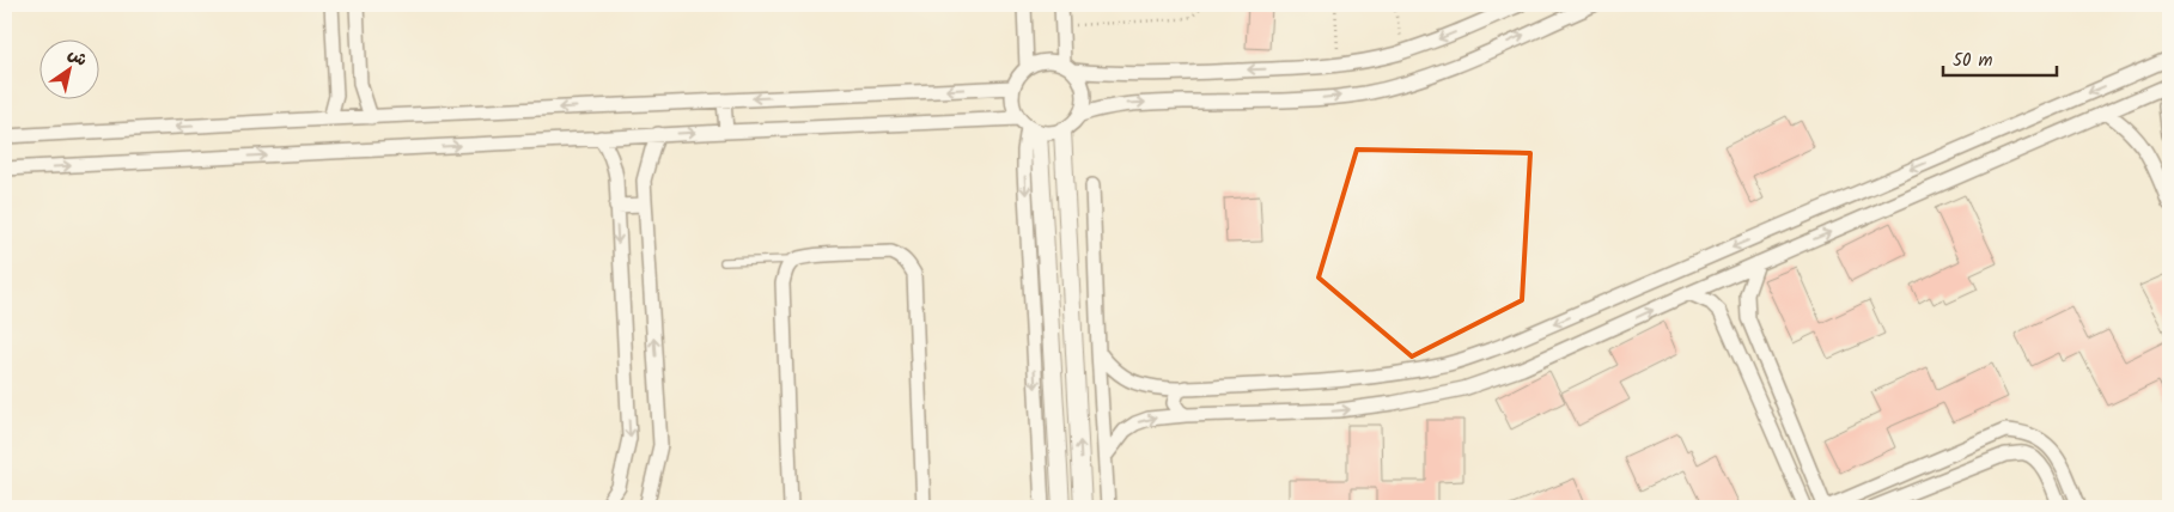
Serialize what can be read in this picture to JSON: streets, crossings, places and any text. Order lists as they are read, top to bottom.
{
  "scale_bar": "50 m",
  "north": "top right"
}
